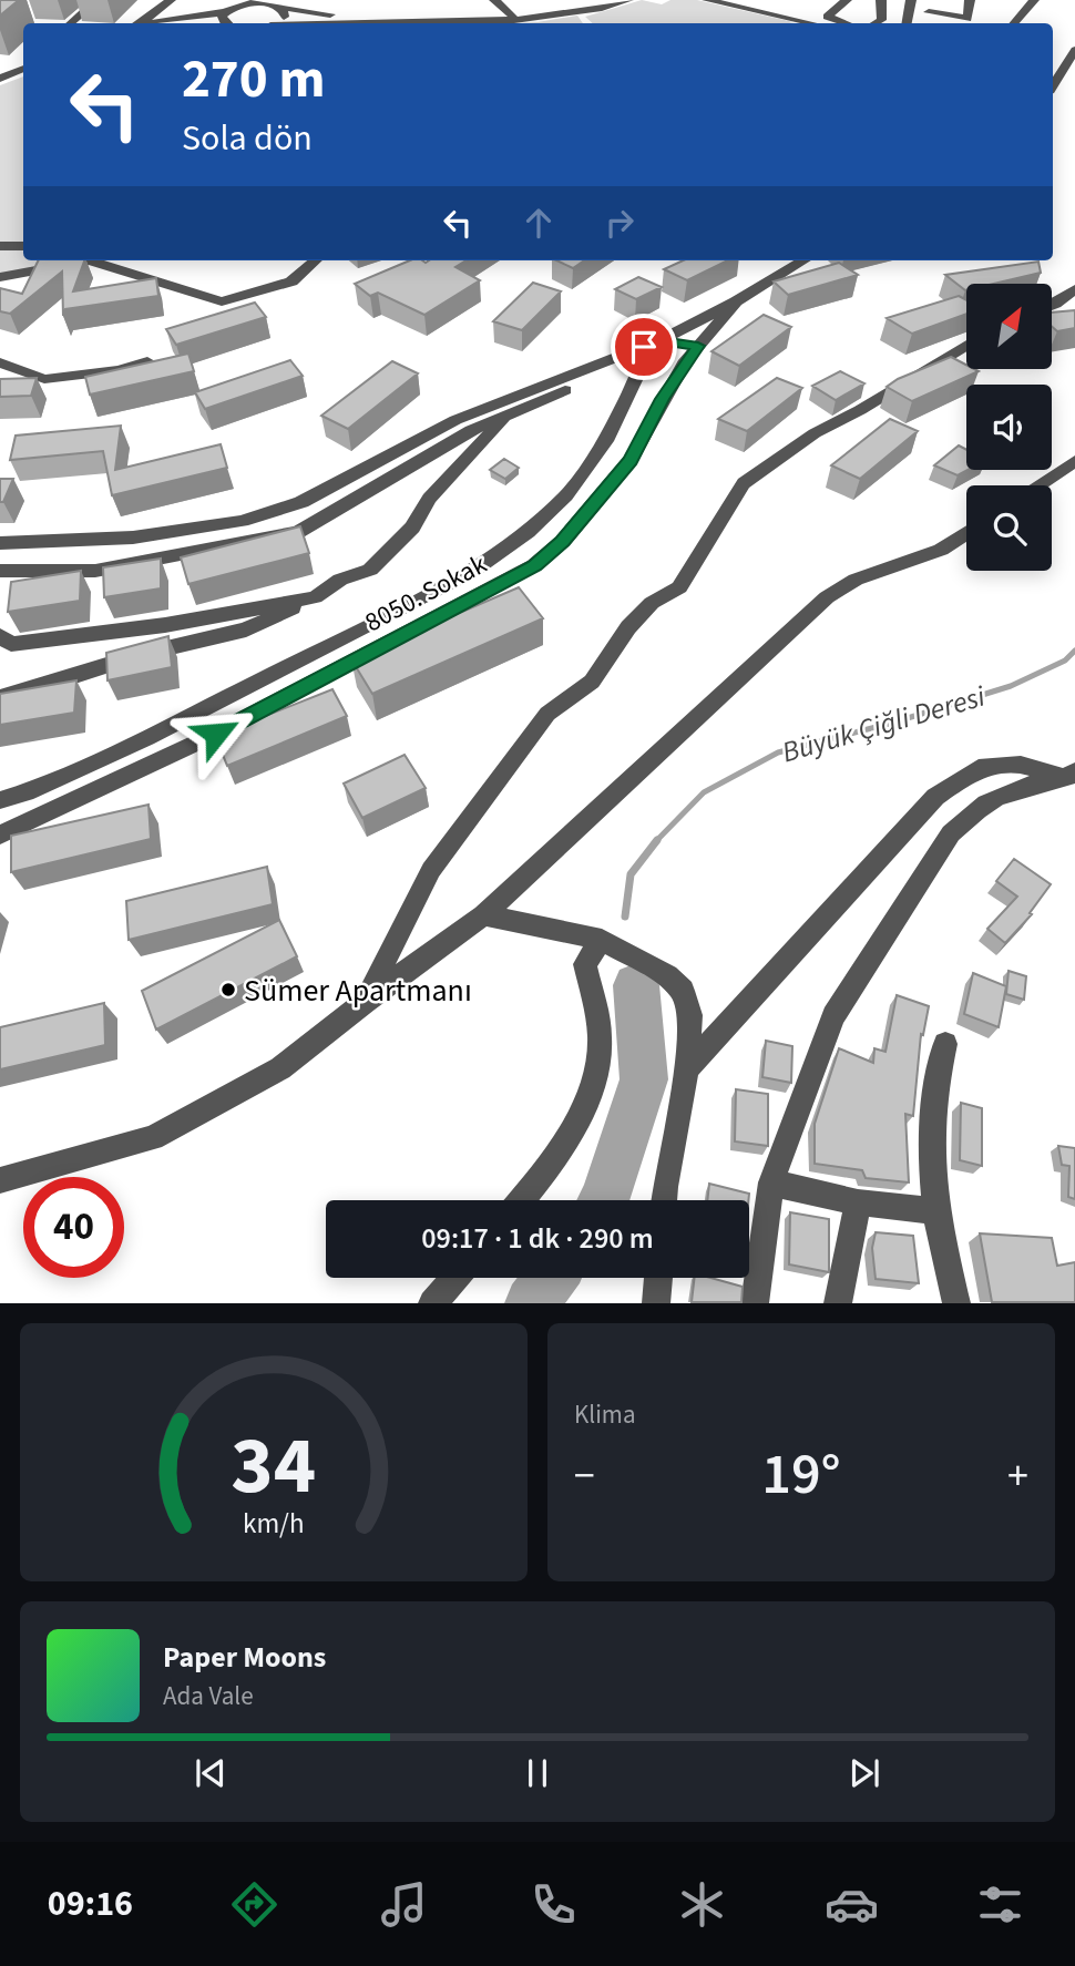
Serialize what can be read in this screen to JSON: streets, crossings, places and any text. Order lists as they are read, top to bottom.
{
  "streets": {
    "street": ["8050. Sokak"]
  },
  "water": ["Büyük Çiğli Deresi"],
  "places": ["Sümer Apartmanı"],
  "north": "top right",
  "page": {
    "turn": ["270 m", "Sola dön"],
    "limit": "40",
    "trip": "09:17 · 1 dk · 290 m",
    "tile": "Klima",
    "heat": ["−", "19°", "+"],
    "song": ["Paper Moons", "Ada Vale"],
    "tabs": "09:16",
    "gauge": ["34", "km/h"]
  }
}
